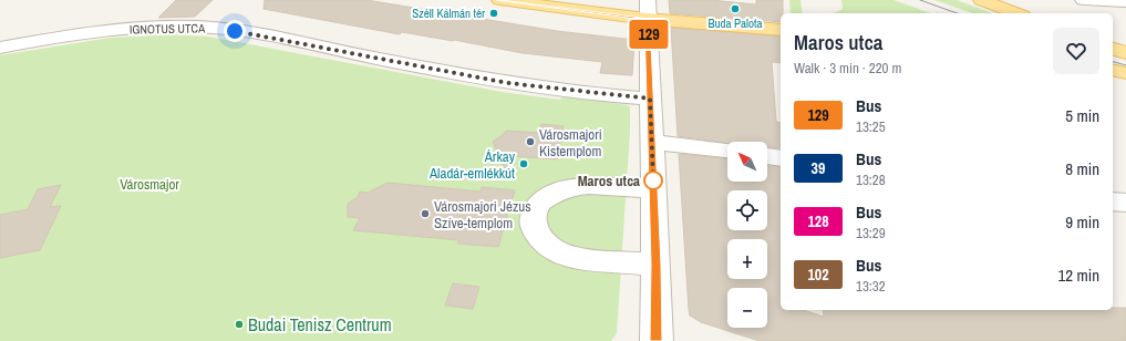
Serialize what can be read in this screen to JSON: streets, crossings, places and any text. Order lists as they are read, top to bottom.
{
  "streets": {
    "street": ["IGNOTUS UTCA"]
  },
  "parks": ["Városmajor"],
  "places": [
    "Buda Palota",
    "Széll Kálmán tér",
    "Városmajori Kistemplom",
    "Árkay Aladár-emlékkút",
    "Maros utca",
    "Városmajori Jézus Szíve-templom",
    "Budai Tenisz Centrum"
  ],
  "lines": ["bus line 129"],
  "north": "top left",
  "page": {
    "on_map": "129",
    "heading": ["Maros utca", "Walk · 3 min · 220 m"],
    "list": [
      {
        "mark": "129",
        "name": "Bus",
        "note": "13:25",
        "value": "5 min"
      },
      {
        "mark": "39",
        "name": "Bus",
        "note": "13:28",
        "value": "8 min"
      },
      {
        "mark": "128",
        "name": "Bus",
        "note": "13:29",
        "value": "9 min"
      },
      {
        "mark": "102",
        "name": "Bus",
        "note": "13:32",
        "value": "12 min"
      }
    ],
    "map_buttons": ["+", "−"]
  }
}
